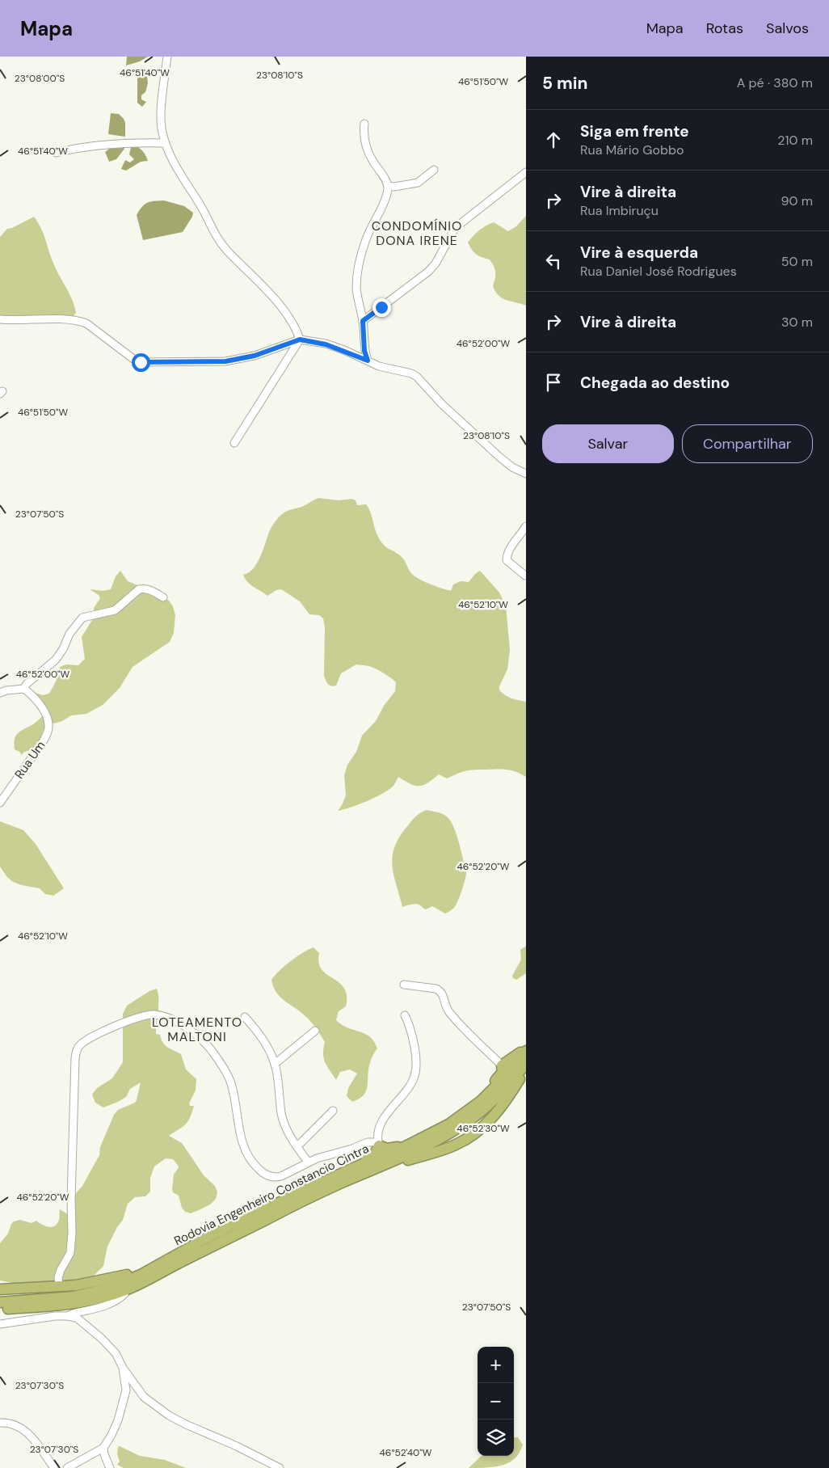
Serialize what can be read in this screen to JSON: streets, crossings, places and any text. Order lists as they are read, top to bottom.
{
  "streets": {
    "highway": ["Rodovia Engenheiro Constancio Cintra"],
    "street": ["Rua Um"]
  },
  "districts": ["CONDOMÍNIO DONA IRENE", "LOTEAMENTO MALTONI"],
  "page": {
    "header": "Mapa",
    "nav": ["Mapa", "Rotas", "Salvos"],
    "heading": ["5 min", "A pé · 380 m"],
    "list": [
      ["Siga em frente", "Rua Mário Gobbo", "210 m"],
      ["Vire à direita", "Rua Imbiruçu", "90 m"],
      ["Vire à esquerda", "Rua Daniel José Rodrigues", "50 m"],
      ["Vire à direita", "30 m"],
      "Chegada ao destino"
    ],
    "buttons": ["Salvar", "Compartilhar"],
    "map_buttons": ["+", "−"]
  },
  "coordinates": [
    "46°51'40\"W",
    "23°08'10\"S",
    "23°08'00\"S",
    "46°51'50\"W",
    "46°52'00\"W",
    "23°07'50\"S",
    "46°52'10\"W",
    "46°52'20\"W",
    "46°52'30\"W",
    "23°07'30\"S",
    "46°52'40\"W"
  ]
}
